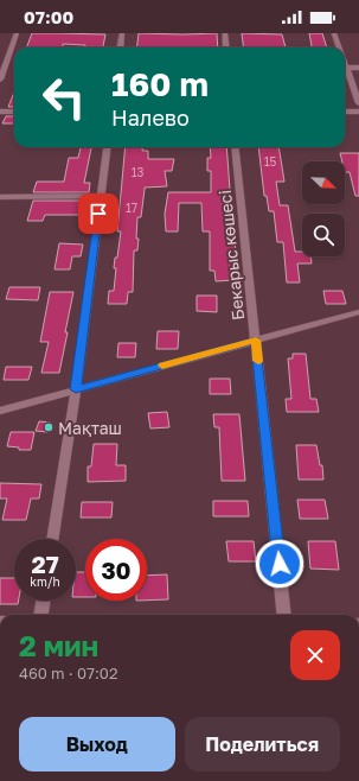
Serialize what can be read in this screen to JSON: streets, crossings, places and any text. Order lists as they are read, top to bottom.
{
  "streets": {
    "street": ["Бекарыс көшесі"]
  },
  "places": ["Мақташ"],
  "house_numbers": ["15", "13", "17"],
  "north": "bottom right",
  "page": {
    "status": "07:00",
    "turn": ["160 m", "Налево"],
    "speed": "27 km/h",
    "limit": "30",
    "heading": ["2 мин", "460 m · 07:02"],
    "buttons": ["Выход", "Поделиться"]
  }
}
